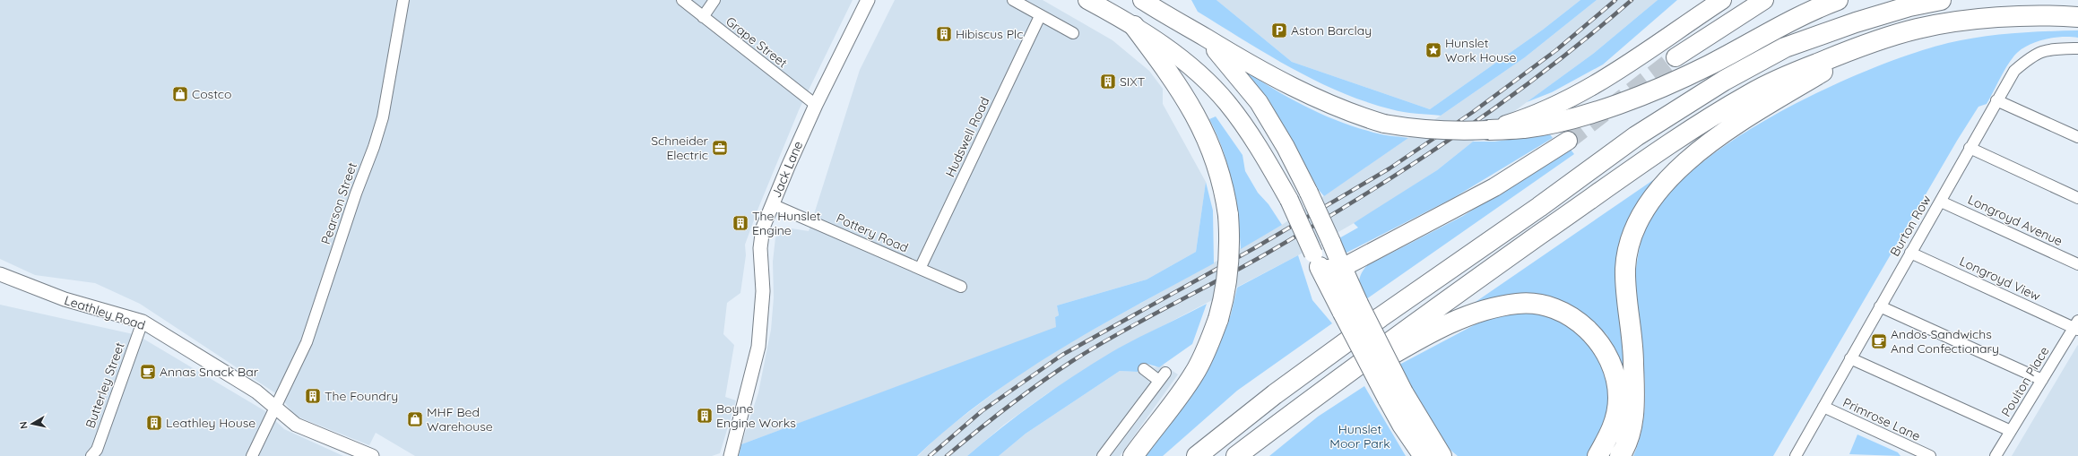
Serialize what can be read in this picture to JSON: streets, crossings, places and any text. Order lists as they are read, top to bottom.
{
  "streets": {
    "street": [
      "Grape Street",
      "Hudswell Road",
      "Jack Lane",
      "Pearson Street",
      "Longroyd Avenue",
      "Burton Row",
      "Pottery Road",
      "Longroyd View",
      "Leathley Road",
      "Poulton Place",
      "Butterley Street",
      "Primrose Lane"
    ]
  },
  "crossings": [
    ["Grape Street", "Jack Lane"],
    ["Hudswell Road", "Pottery Road"],
    ["Jack Lane", "Pottery Road"],
    ["Pearson Street", "Leathley Road"],
    ["Longroyd Avenue", "Burton Row"],
    ["Burton Row", "Longroyd View"],
    ["Burton Row", "Primrose Lane"],
    ["Longroyd View", "Poulton Place"],
    ["Leathley Road", "Butterley Street"]
  ],
  "parks": ["Hunslet Moor Park"],
  "places": {
    "parking": ["Aston Barclay"],
    "building": [
      "Hibiscus Plc",
      "SIXT",
      "The Hunslet Engine",
      "The Foundry",
      "Boyne Engine Works",
      "Leathley House"
    ],
    "place": ["Hunslet Work House"],
    "shop": ["Costco", "MHF Bed Warehouse"],
    "office": ["Schneider Electric"],
    "cafe": ["Andos Sandwichs And Confectionary", "Annas Snack Bar"]
  },
  "north": "left"
}
